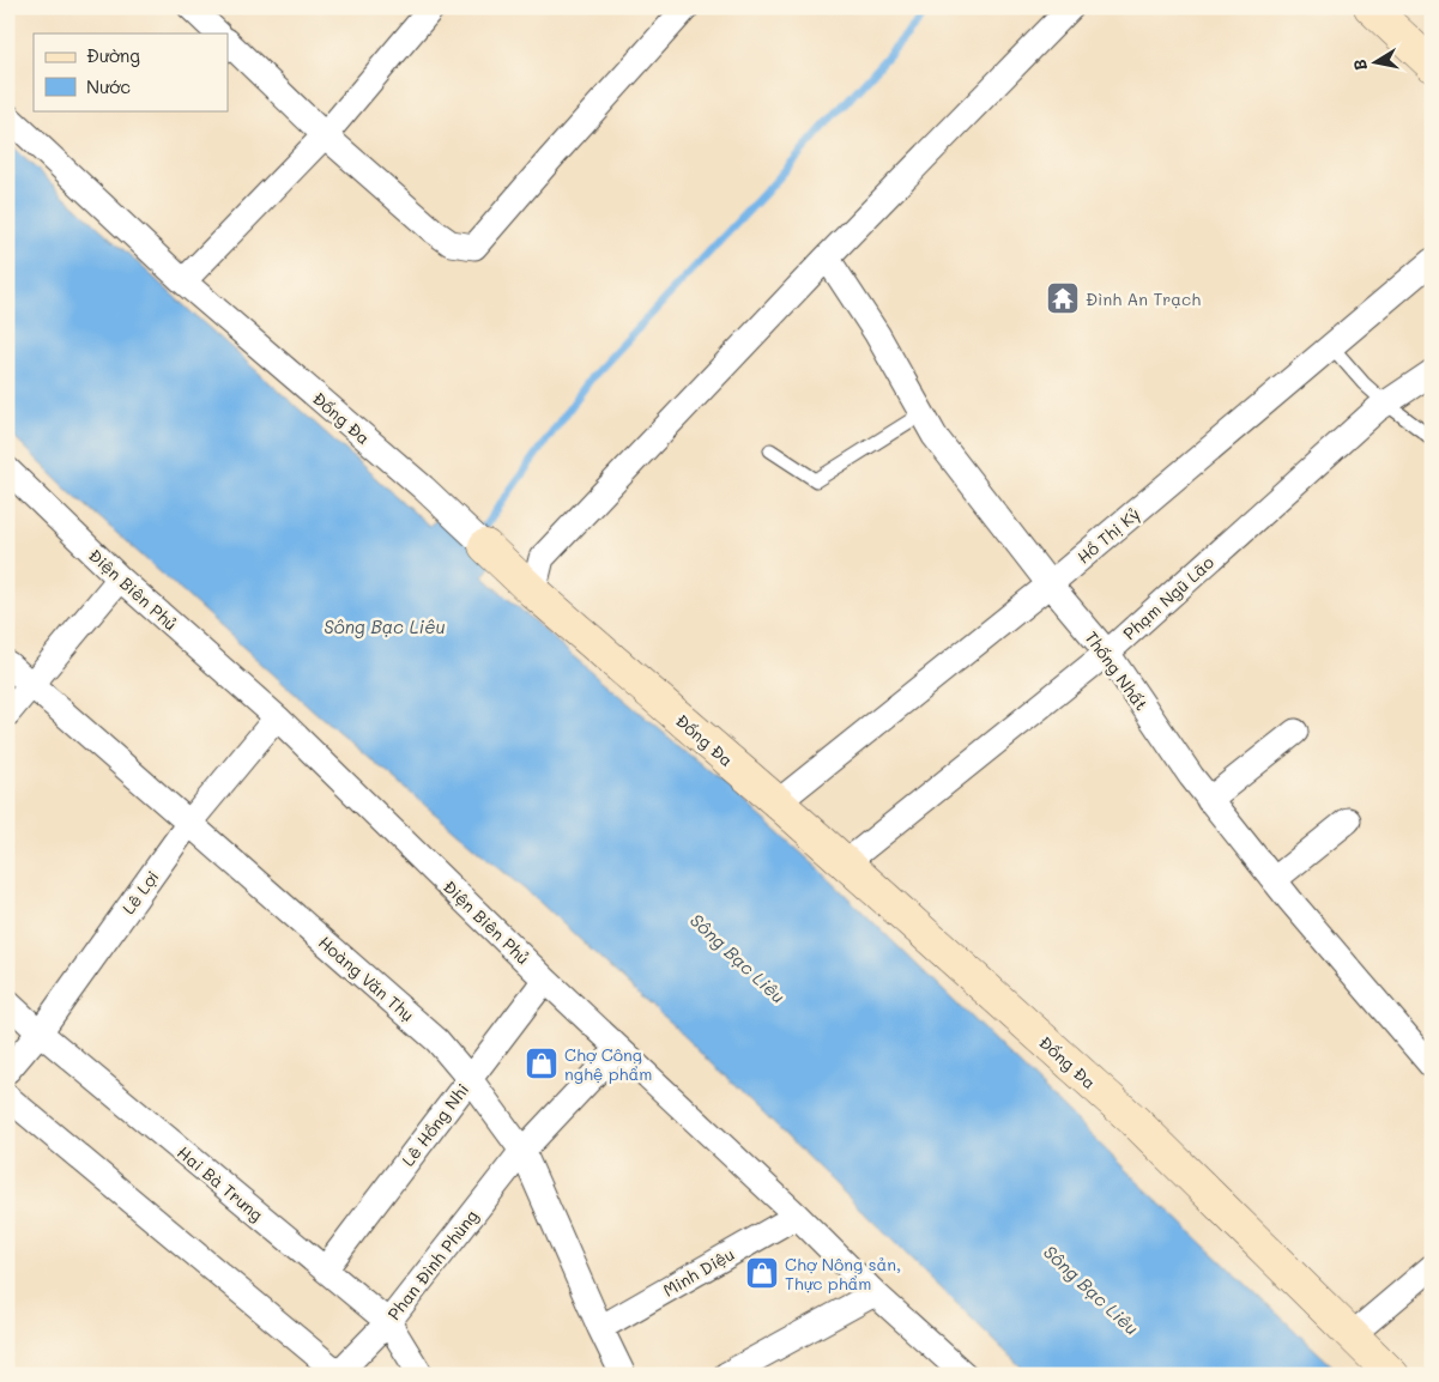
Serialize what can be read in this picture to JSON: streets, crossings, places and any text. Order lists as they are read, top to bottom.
{
  "streets": {
    "street": [
      "Đống Đa",
      "Hồ Thị Kỷ",
      "Điện Biên Phủ",
      "Phạm Ngũ Lão",
      "Thống Nhất",
      "Lê Lợi",
      "Hoàng Văn Thụ",
      "Lê Hồng Nhi",
      "Hai Bà Trưng",
      "Phan Đình Phùng",
      "Minh Diệu"
    ]
  },
  "crossings": [
    ["Đống Đa", "Hồ Thị Kỷ"],
    ["Đống Đa", "Phạm Ngũ Lão"],
    ["Hồ Thị Kỷ", "Thống Nhất"],
    ["Điện Biên Phủ", "Lê Lợi"],
    ["Điện Biên Phủ", "Lê Hồng Nhi"],
    ["Điện Biên Phủ", "Phan Đình Phùng"],
    ["Điện Biên Phủ", "Minh Diệu"],
    ["Phạm Ngũ Lão", "Thống Nhất"],
    ["Lê Lợi", "Hoàng Văn Thụ"],
    ["Lê Lợi", "Hai Bà Trưng"],
    ["Hoàng Văn Thụ", "Lê Hồng Nhi"],
    ["Hoàng Văn Thụ", "Phan Đình Phùng"],
    ["Hoàng Văn Thụ", "Minh Diệu"],
    ["Lê Hồng Nhi", "Hai Bà Trưng"],
    ["Hai Bà Trưng", "Phan Đình Phùng"]
  ],
  "water": ["Sông Bạc Liêu"],
  "places": {
    "temple": ["Đình An Trạch"],
    "shop": ["Chợ Công nghệ phẩm", "Chợ Nông sản, Thực phẩm"]
  },
  "legend": ["Đường", "Nước"],
  "north": "left"
}
